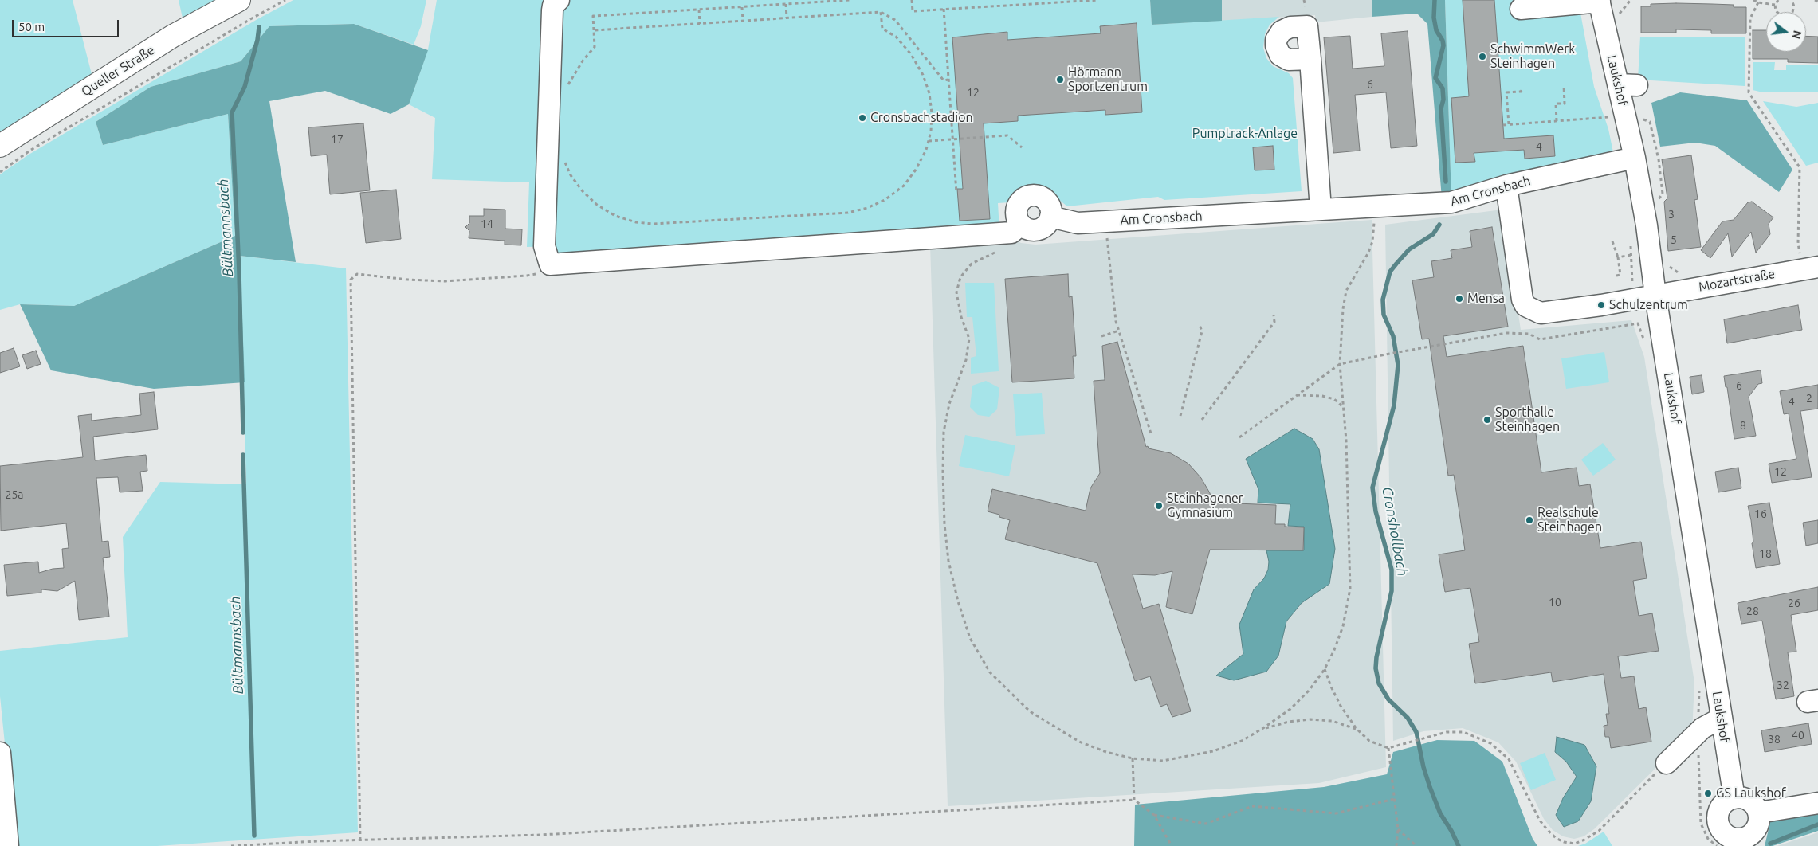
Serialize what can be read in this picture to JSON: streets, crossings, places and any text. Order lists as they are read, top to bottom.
{
  "streets": {
    "main road": ["Queller Straße"],
    "street": ["Laukshof", "Am Cronsbach", "Mozartstraße"]
  },
  "crossings": [
    ["Laukshof", "Am Cronsbach"],
    ["Laukshof", "Mozartstraße"],
    ["Am Cronsbach", "Mozartstraße"]
  ],
  "water": ["Bültmannsbach", "Cronshollbach"],
  "parks": ["Pumptrack-Anlage"],
  "places": [
    "SchwimmWerk Steinhagen",
    "Hörmann Sportzentrum",
    "Cronsbachstadion",
    "Mensa",
    "Schulzentrum",
    "Sporthalle Steinhagen",
    "Steinhagener Gymnasium",
    "Realschule Steinhagen",
    "GS Laukshof"
  ],
  "house_numbers": [
    "6",
    "12",
    "17",
    "4",
    "3",
    "14",
    "5",
    "6",
    "2",
    "4",
    "8",
    "12",
    "25a",
    "16",
    "18",
    "10",
    "26",
    "28",
    "32",
    "40",
    "38"
  ],
  "scale_bar": "50 m",
  "north": "right"
}
